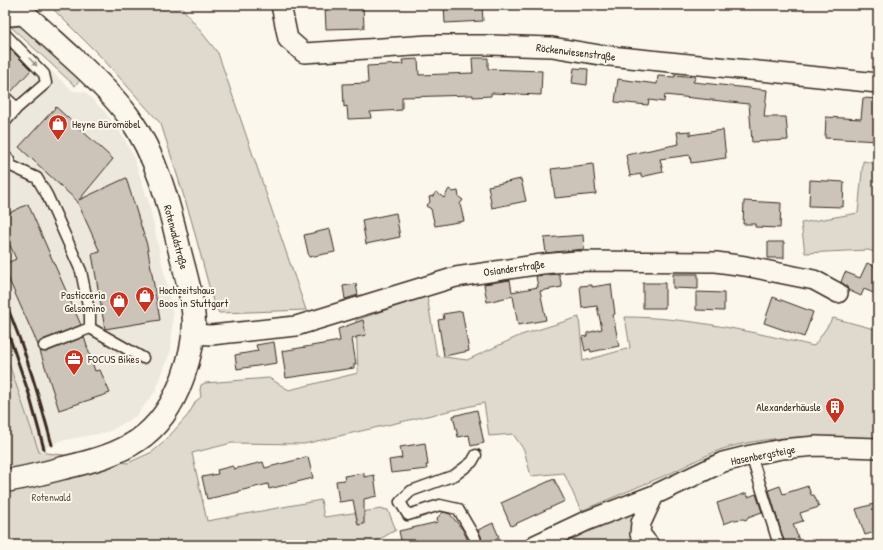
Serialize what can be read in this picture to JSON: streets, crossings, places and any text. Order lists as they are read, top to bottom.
{
  "streets": {
    "main road": ["Rotenwaldstraße"],
    "street": ["Röckenwiesenstraße", "Osianderstraße", "Hasenbergsteige"]
  },
  "crossings": [
    ["Rotenwaldstraße", "Osianderstraße"]
  ],
  "parks": ["Rotenwald"],
  "places": {
    "shop": ["Heyne Büromöbel", "Hochzeitshaus Boos in Stuttgart", "Pasticceria Gelsomino"],
    "office": ["FOCUS Bikes"],
    "building": ["Alexanderhäusle"]
  }
}
